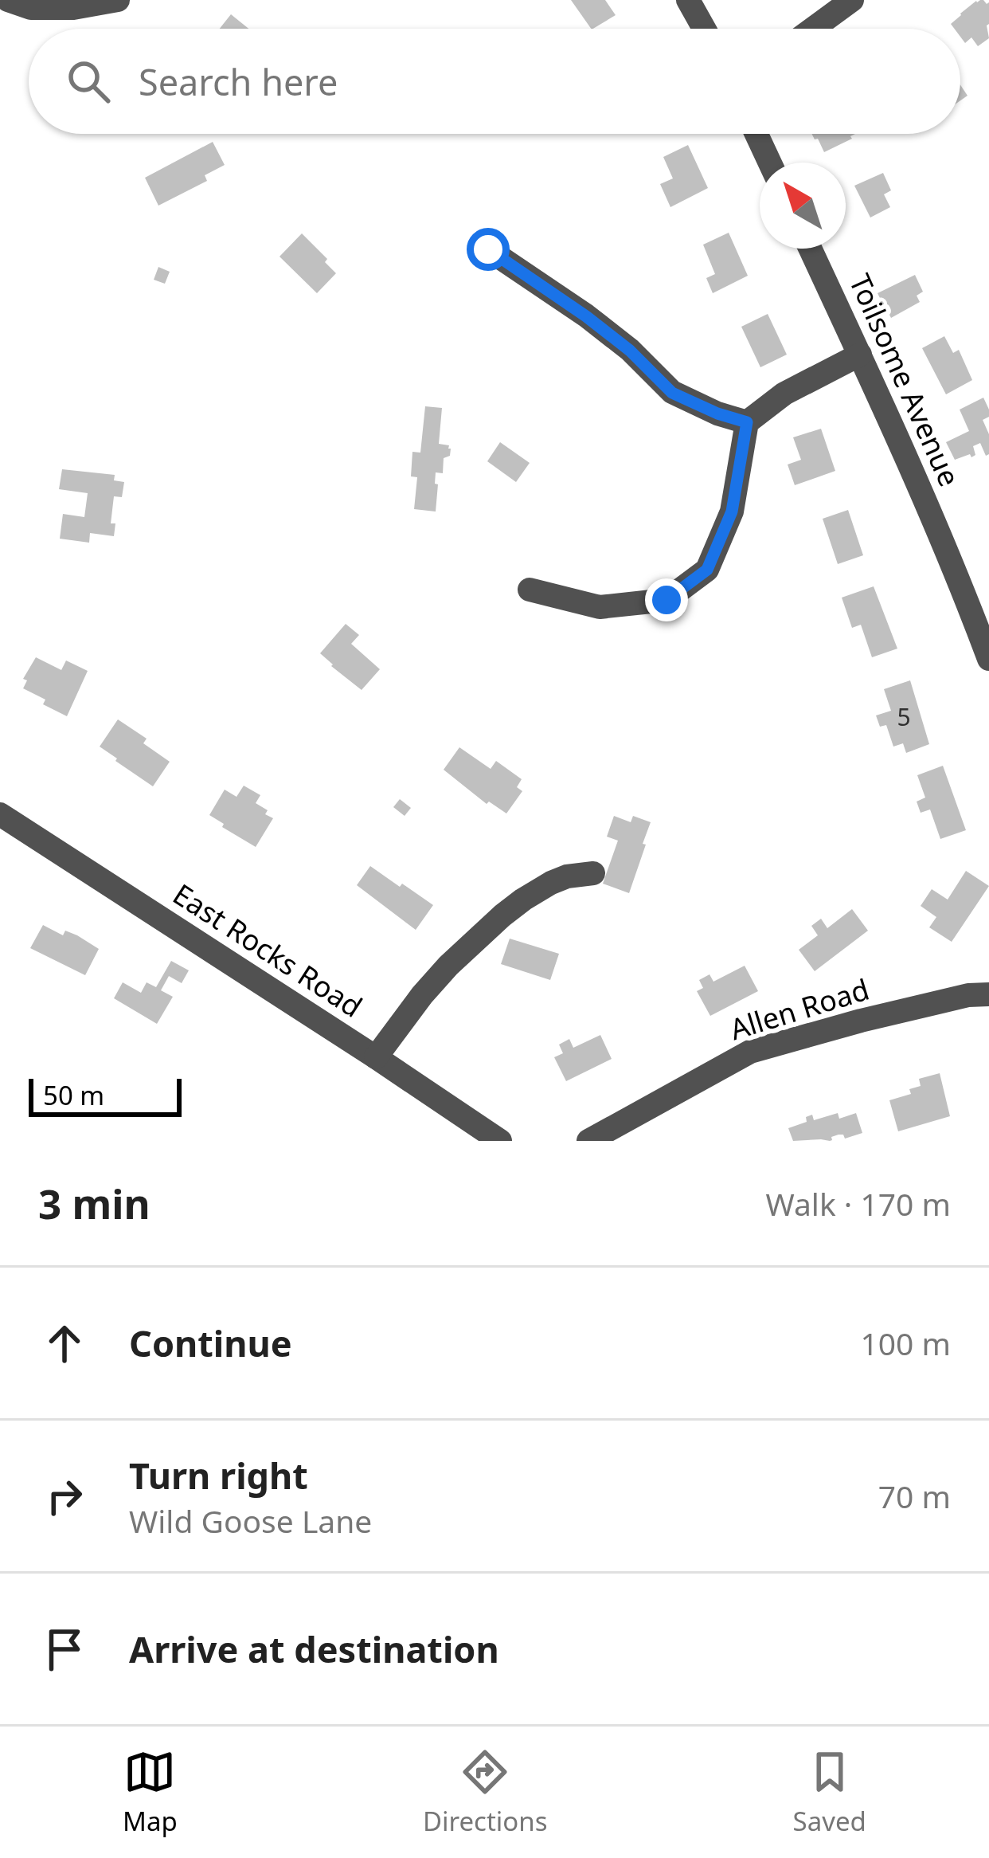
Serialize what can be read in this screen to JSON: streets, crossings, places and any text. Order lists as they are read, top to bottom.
{
  "streets": {
    "street": ["Toilsome Avenue", "East Rocks Road", "Allen Road"]
  },
  "house_numbers": ["5"],
  "scale_bar": "50 m",
  "north": "top left",
  "page": {
    "search": "Search here",
    "scale": "50 m",
    "heading": ["3 min", "Walk · 170 m"],
    "list": [
      ["Continue", "100 m"],
      ["Turn right", "Wild Goose Lane", "70 m"],
      "Arrive at destination"
    ],
    "nav": ["Map", "Directions", "Saved"]
  }
}
